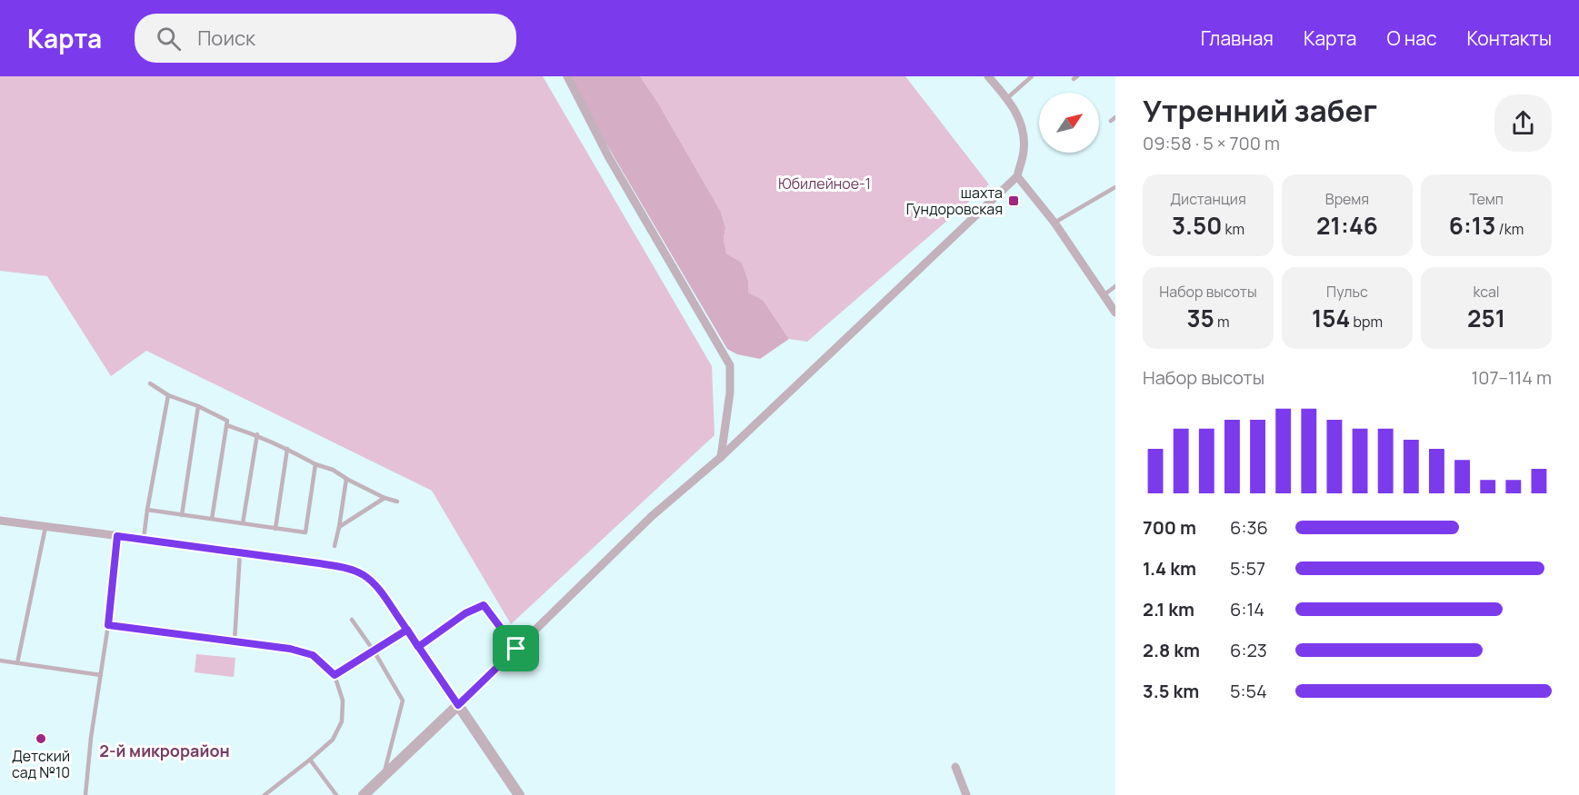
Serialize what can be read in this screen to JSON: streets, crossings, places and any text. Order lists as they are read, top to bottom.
{
  "districts": ["2-й микрорайон"],
  "parks": ["Юбилейное-1"],
  "places": {
    "transit": ["шахта Гундоровская"],
    "other": ["Детский сад №10"]
  },
  "north": "top right",
  "page": {
    "header": "Карта",
    "search": "Поиск",
    "nav": [
      "Главная",
      "Карта",
      "О нас",
      "Контакты"
    ],
    "heading": ["Утренний забег", "09:58 · 5 × 700 m"],
    "stats": [
      ["Дистанция", "3.50 km"],
      ["Время", "21:46"],
      ["Темп", "6:13 /km"],
      ["Набор высоты", "35 m"],
      ["Пульс", "154 bpm"],
      ["kcal", "251"]
    ],
    "chart": ["Набор высоты", "107–114 m"],
    "list": [
      {
        "name": "700 m",
        "note": "6:36"
      },
      {
        "name": "1.4 km",
        "note": "5:57"
      },
      {
        "name": "2.1 km",
        "note": "6:14"
      },
      {
        "name": "2.8 km",
        "note": "6:23"
      },
      {
        "name": "3.5 km",
        "note": "5:54"
      }
    ]
  }
}
